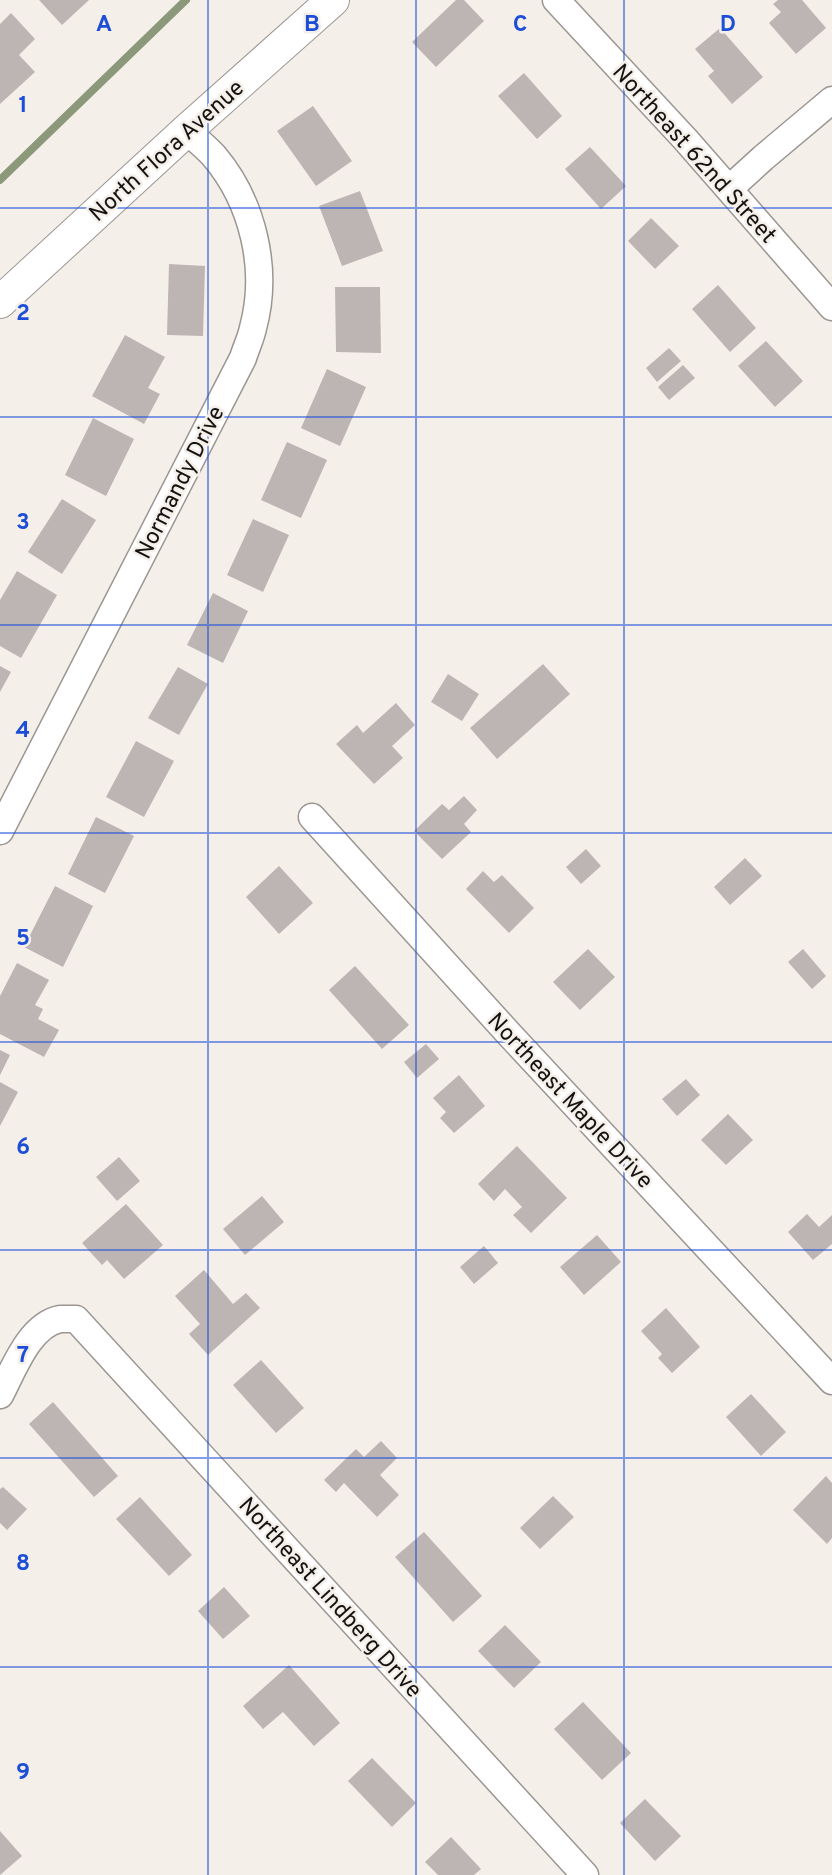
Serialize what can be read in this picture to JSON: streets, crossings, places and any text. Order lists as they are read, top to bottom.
{
  "streets": {
    "street": [
      "North Flora Avenue",
      "Northeast 62nd Street",
      "Normandy Drive",
      "Northeast Maple Drive",
      "Northeast Lindberg Drive"
    ]
  },
  "crossings": [
    ["North Flora Avenue", "Normandy Drive"]
  ],
  "grid": {
    "columns": [
      "A",
      "B",
      "C",
      "D"
    ],
    "rows": [
      "1",
      "2",
      "3",
      "4",
      "5",
      "6",
      "7",
      "8",
      "9"
    ]
  }
}
